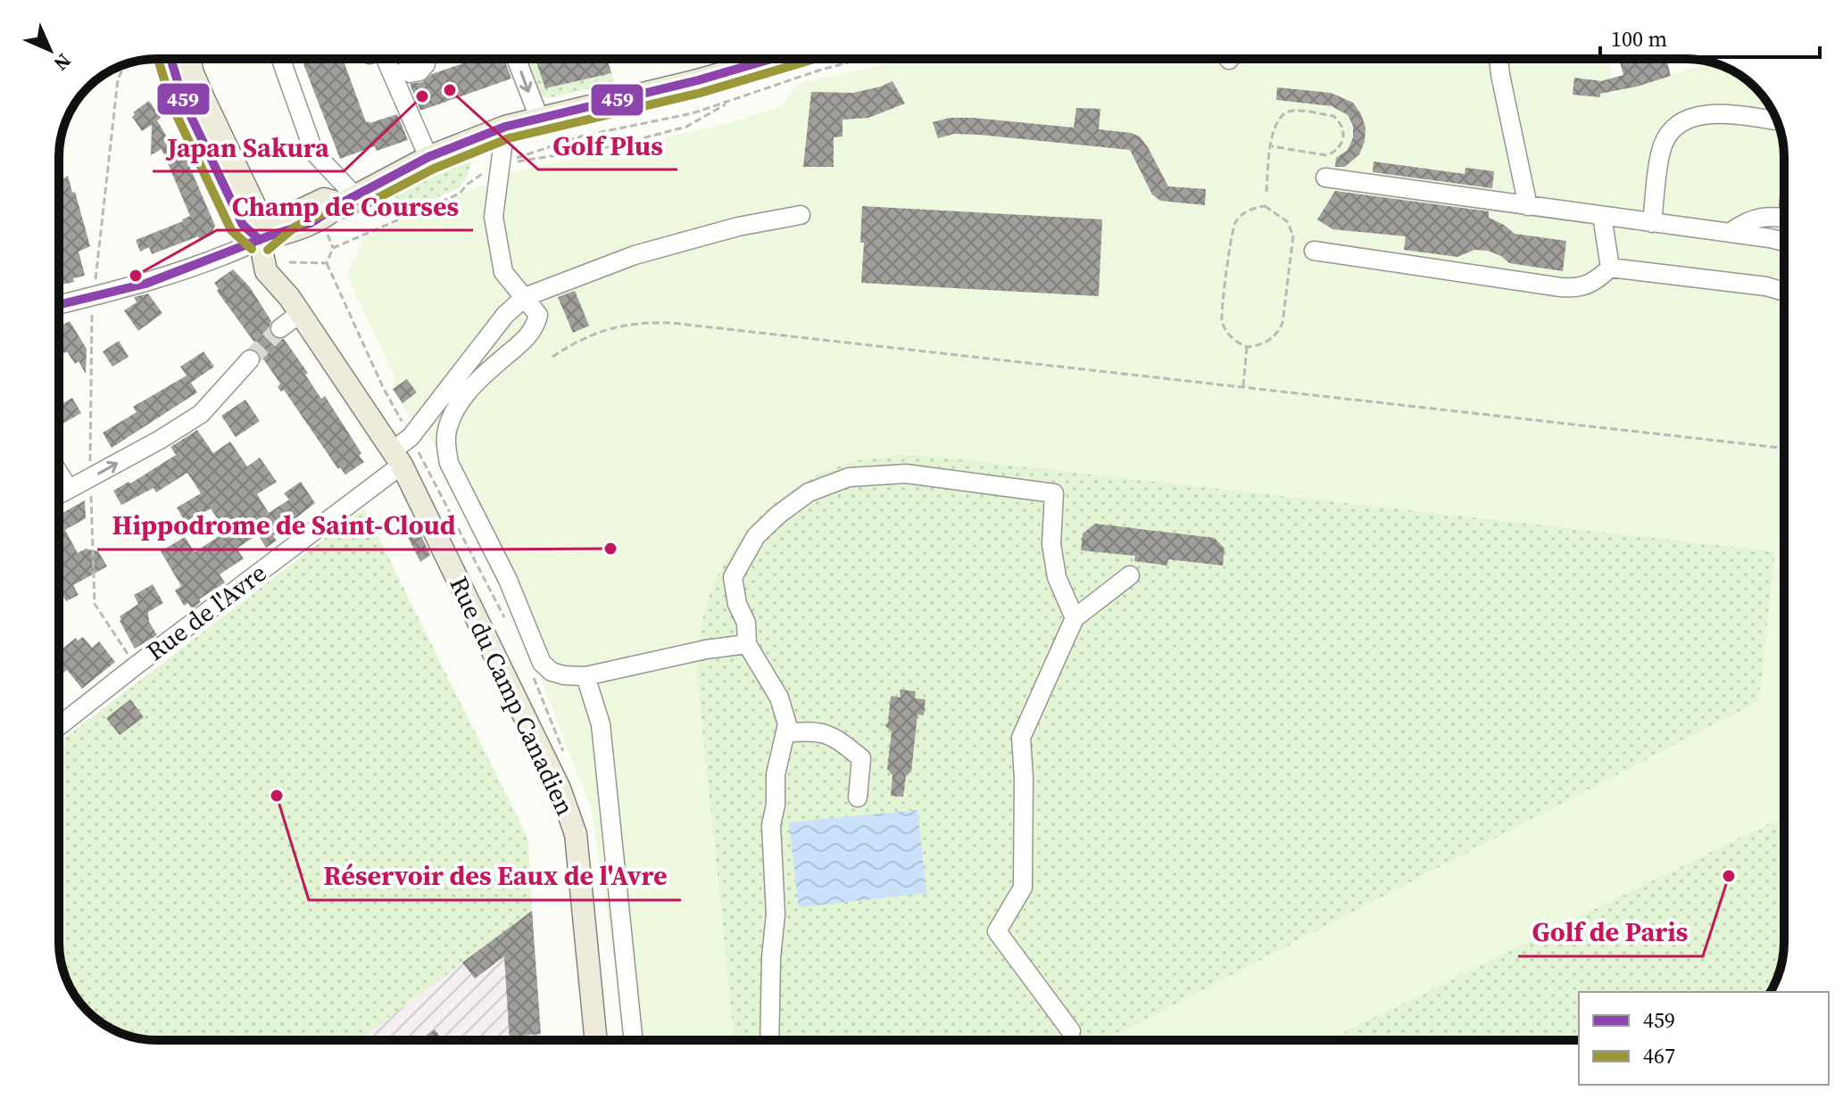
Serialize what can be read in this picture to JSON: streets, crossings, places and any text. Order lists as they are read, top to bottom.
{
  "streets": {
    "main road": ["Rue du Camp Canadien"],
    "street": ["Rue de l'Avre"]
  },
  "crossings": [
    ["Rue de l'Avre", "Rue du Camp Canadien"]
  ],
  "places": [
    "Golf Plus",
    "Japan Sakura",
    "Champ de Courses",
    "Hippodrome de Saint-Cloud",
    "Réservoir des Eaux de l'Avre",
    "Golf de Paris"
  ],
  "lines": ["transit line 459", "transit line 467"],
  "legend": ["459", "467"],
  "scale_bar": "100 m",
  "north": "bottom right"
}
